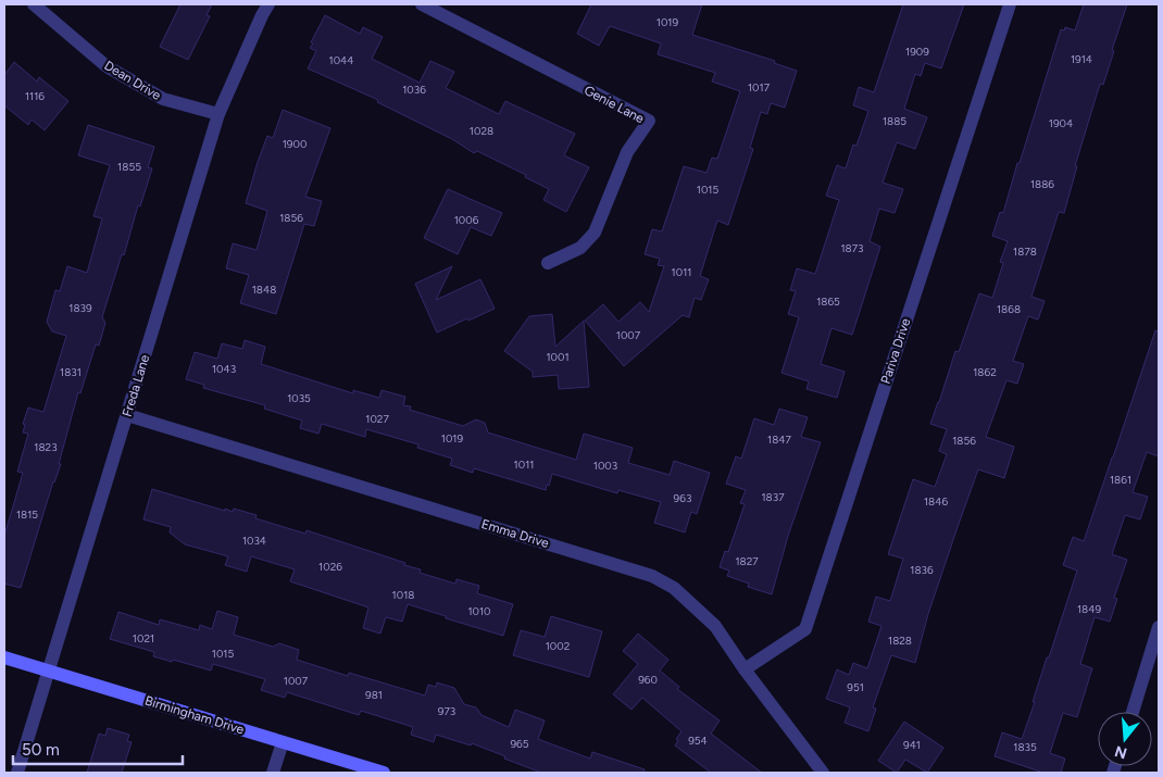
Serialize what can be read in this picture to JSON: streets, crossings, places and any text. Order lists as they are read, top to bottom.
{
  "streets": {
    "main road": ["Birmingham Drive"],
    "street": [
      "Dean Drive",
      "Genie Lane",
      "Pariva Drive",
      "Freda Lane",
      "Emma Drive"
    ]
  },
  "crossings": [
    ["Dean Drive", "Freda Lane"],
    ["Pariva Drive", "Emma Drive"],
    ["Freda Lane", "Emma Drive"],
    ["Freda Lane", "Birmingham Drive"]
  ],
  "house_numbers": [
    "1019",
    "1909",
    "1914",
    "1044",
    "1017",
    "1036",
    "1116",
    "1885",
    "1904",
    "1028",
    "1900",
    "1855",
    "1886",
    "1015",
    "1856",
    "1006",
    "1873",
    "1878",
    "1011",
    "1848",
    "1865",
    "1839",
    "1868",
    "1007",
    "1001",
    "1043",
    "1831",
    "1862",
    "1035",
    "1027",
    "1019",
    "1847",
    "1856",
    "1823",
    "1011",
    "1003",
    "1861",
    "1837",
    "963",
    "1846",
    "1815",
    "1034",
    "1827",
    "1026",
    "1836",
    "1018",
    "1849",
    "1010",
    "1021",
    "1828",
    "1002",
    "1015",
    "960",
    "1007",
    "951",
    "981",
    "973",
    "954",
    "965",
    "941",
    "1835"
  ],
  "scale_bar": "50 m",
  "north": "bottom"
}
